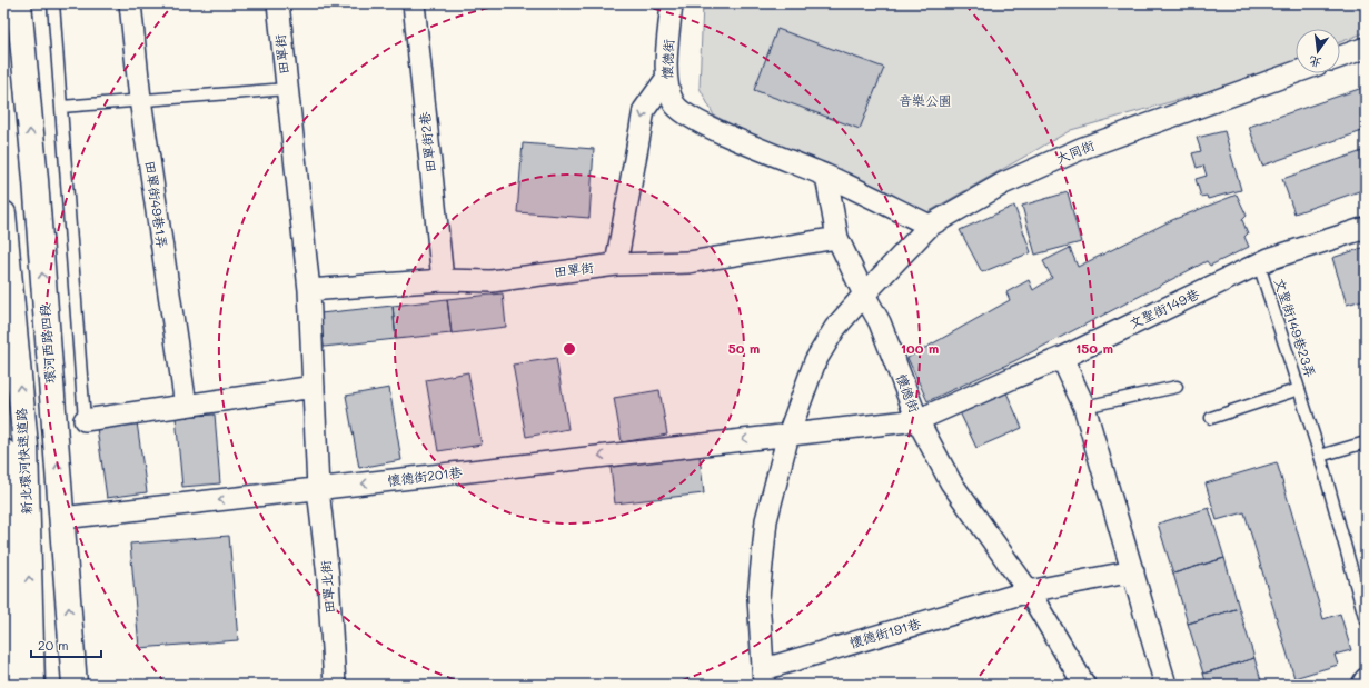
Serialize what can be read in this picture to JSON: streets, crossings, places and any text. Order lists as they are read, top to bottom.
{
  "streets": {
    "main road": ["環河西路四段", "新北環河快速道路"],
    "street": [
      "田單街",
      "懷德街",
      "田單街2巷",
      "大同街",
      "田單街49巷1弄",
      "文聖街149巷",
      "懷德街201巷",
      "田單北街",
      "懷德街191巷"
    ],
    "lane": ["文聖街149巷23弄"]
  },
  "crossings": [
    ["田單街", "懷德街"],
    ["田單街", "田單街2巷"],
    ["田單街", "懷德街201巷"],
    ["田單街", "田單北街"],
    ["懷德街", "大同街"],
    ["懷德街", "文聖街149巷"],
    ["懷德街", "懷德街201巷"],
    ["懷德街", "懷德街191巷"],
    ["大同街", "懷德街201巷"],
    ["大同街", "懷德街191巷"],
    ["文聖街149巷", "文聖街149巷23弄"],
    ["文聖街149巷", "懷德街201巷"],
    ["環河西路四段", "懷德街201巷"],
    ["懷德街201巷", "田單北街"]
  ],
  "parks": ["音樂公園"],
  "scale_bar": "20 m",
  "north": "bottom",
  "rings": ["50 m", "100 m", "150 m"]
}
